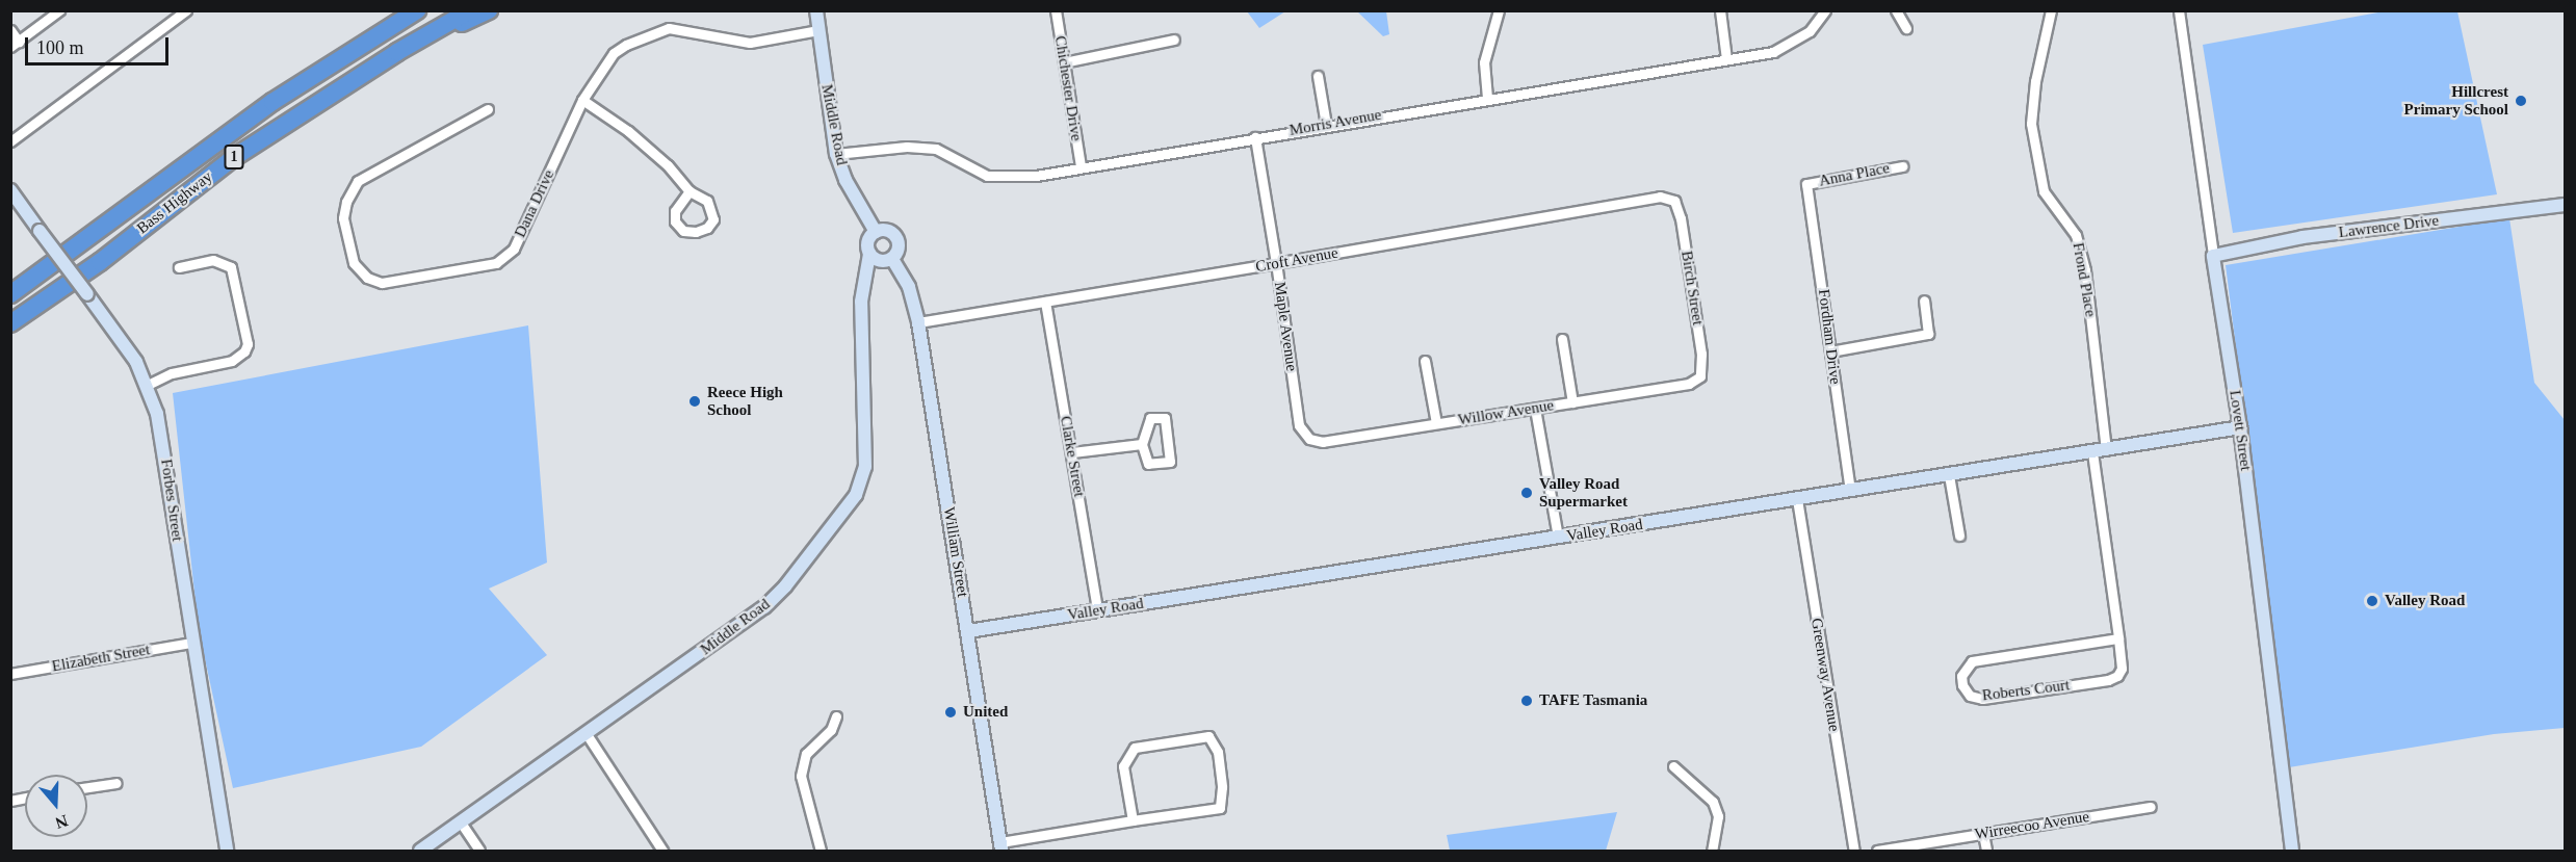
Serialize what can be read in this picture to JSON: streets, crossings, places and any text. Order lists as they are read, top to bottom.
{
  "streets": {
    "highway": ["1", "Bass Highway"],
    "street": [
      "Chichester Drive",
      "Morris Avenue",
      "Middle Road",
      "Anna Place",
      "Dana Drive",
      "Lawrence Drive",
      "Croft Avenue",
      "Frond Place",
      "Birch Street",
      "Maple Avenue",
      "Fordham Drive",
      "Willow Avenue",
      "Lovett Street",
      "Clarke Street",
      "Forbes Street",
      "Valley Road",
      "William Street",
      "Elizabeth Street",
      "Greenway Avenue",
      "Roberts Court",
      "Wirreecoo Avenue"
    ]
  },
  "crossings": [
    ["Chichester Drive", "Morris Avenue"],
    ["Morris Avenue", "Middle Road"],
    ["Morris Avenue", "Maple Avenue"],
    ["Middle Road", "Dana Drive"],
    ["Middle Road", "William Street"],
    ["Anna Place", "Fordham Drive"],
    ["Lawrence Drive", "Lovett Street"],
    ["Croft Avenue", "Birch Street"],
    ["Croft Avenue", "Maple Avenue"],
    ["Croft Avenue", "Clarke Street"],
    ["Croft Avenue", "William Street"],
    ["Frond Place", "Valley Road"],
    ["Frond Place", "Roberts Court"],
    ["Birch Street", "Willow Avenue"],
    ["Maple Avenue", "Willow Avenue"],
    ["Fordham Drive", "Valley Road"],
    ["Lovett Street", "Valley Road"],
    ["Clarke Street", "Valley Road"],
    ["Forbes Street", "Elizabeth Street"],
    ["Valley Road", "William Street"],
    ["Valley Road", "Greenway Avenue"],
    ["Valley Road", "Roberts Court"]
  ],
  "places": [
    "Hillcrest Primary School",
    "Reece High School",
    "Valley Road Supermarket",
    "Valley Road",
    "TAFE Tasmania",
    "United"
  ],
  "scale_bar": "100 m",
  "north": "bottom"
}
